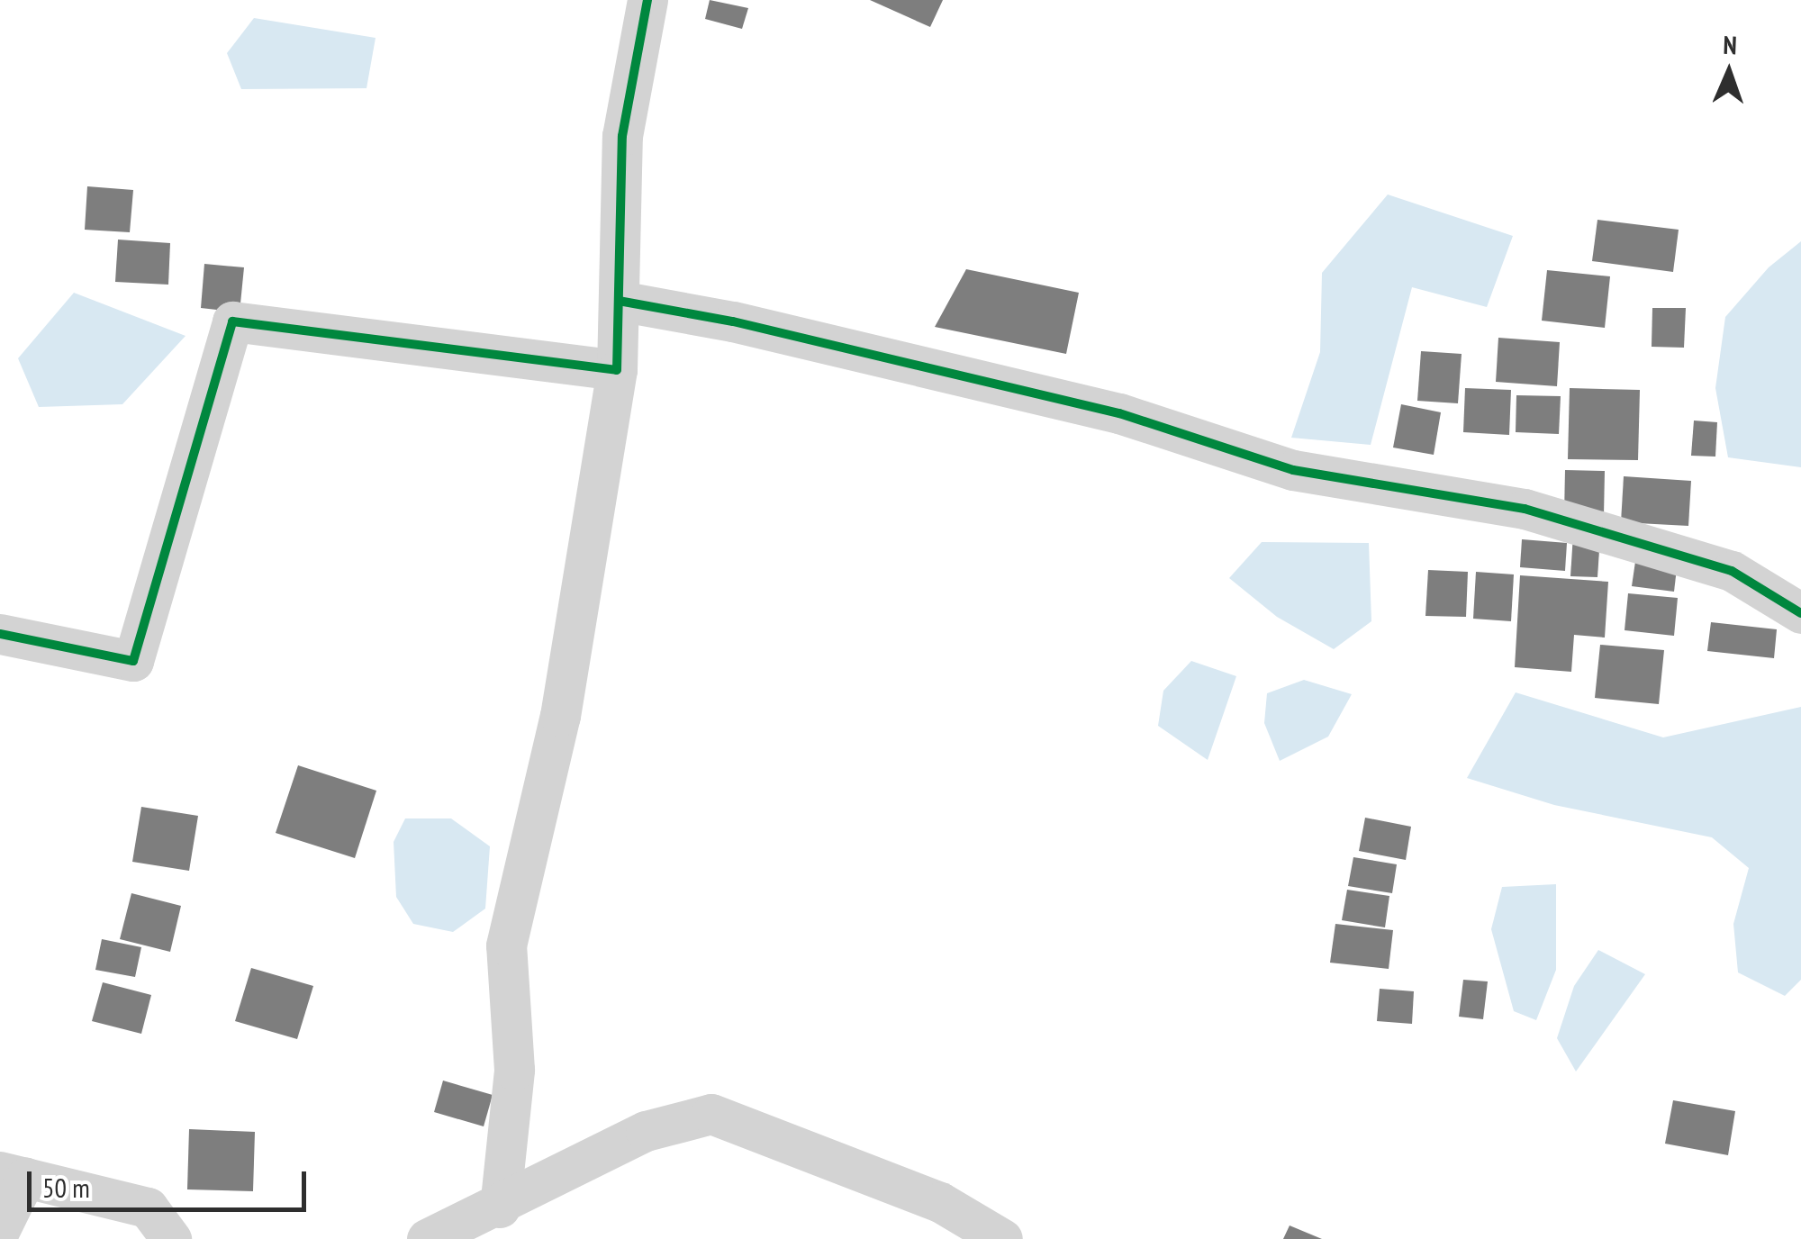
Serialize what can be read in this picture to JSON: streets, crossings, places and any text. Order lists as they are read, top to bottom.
{
  "scale_bar": "50 m",
  "north": "top"
}
